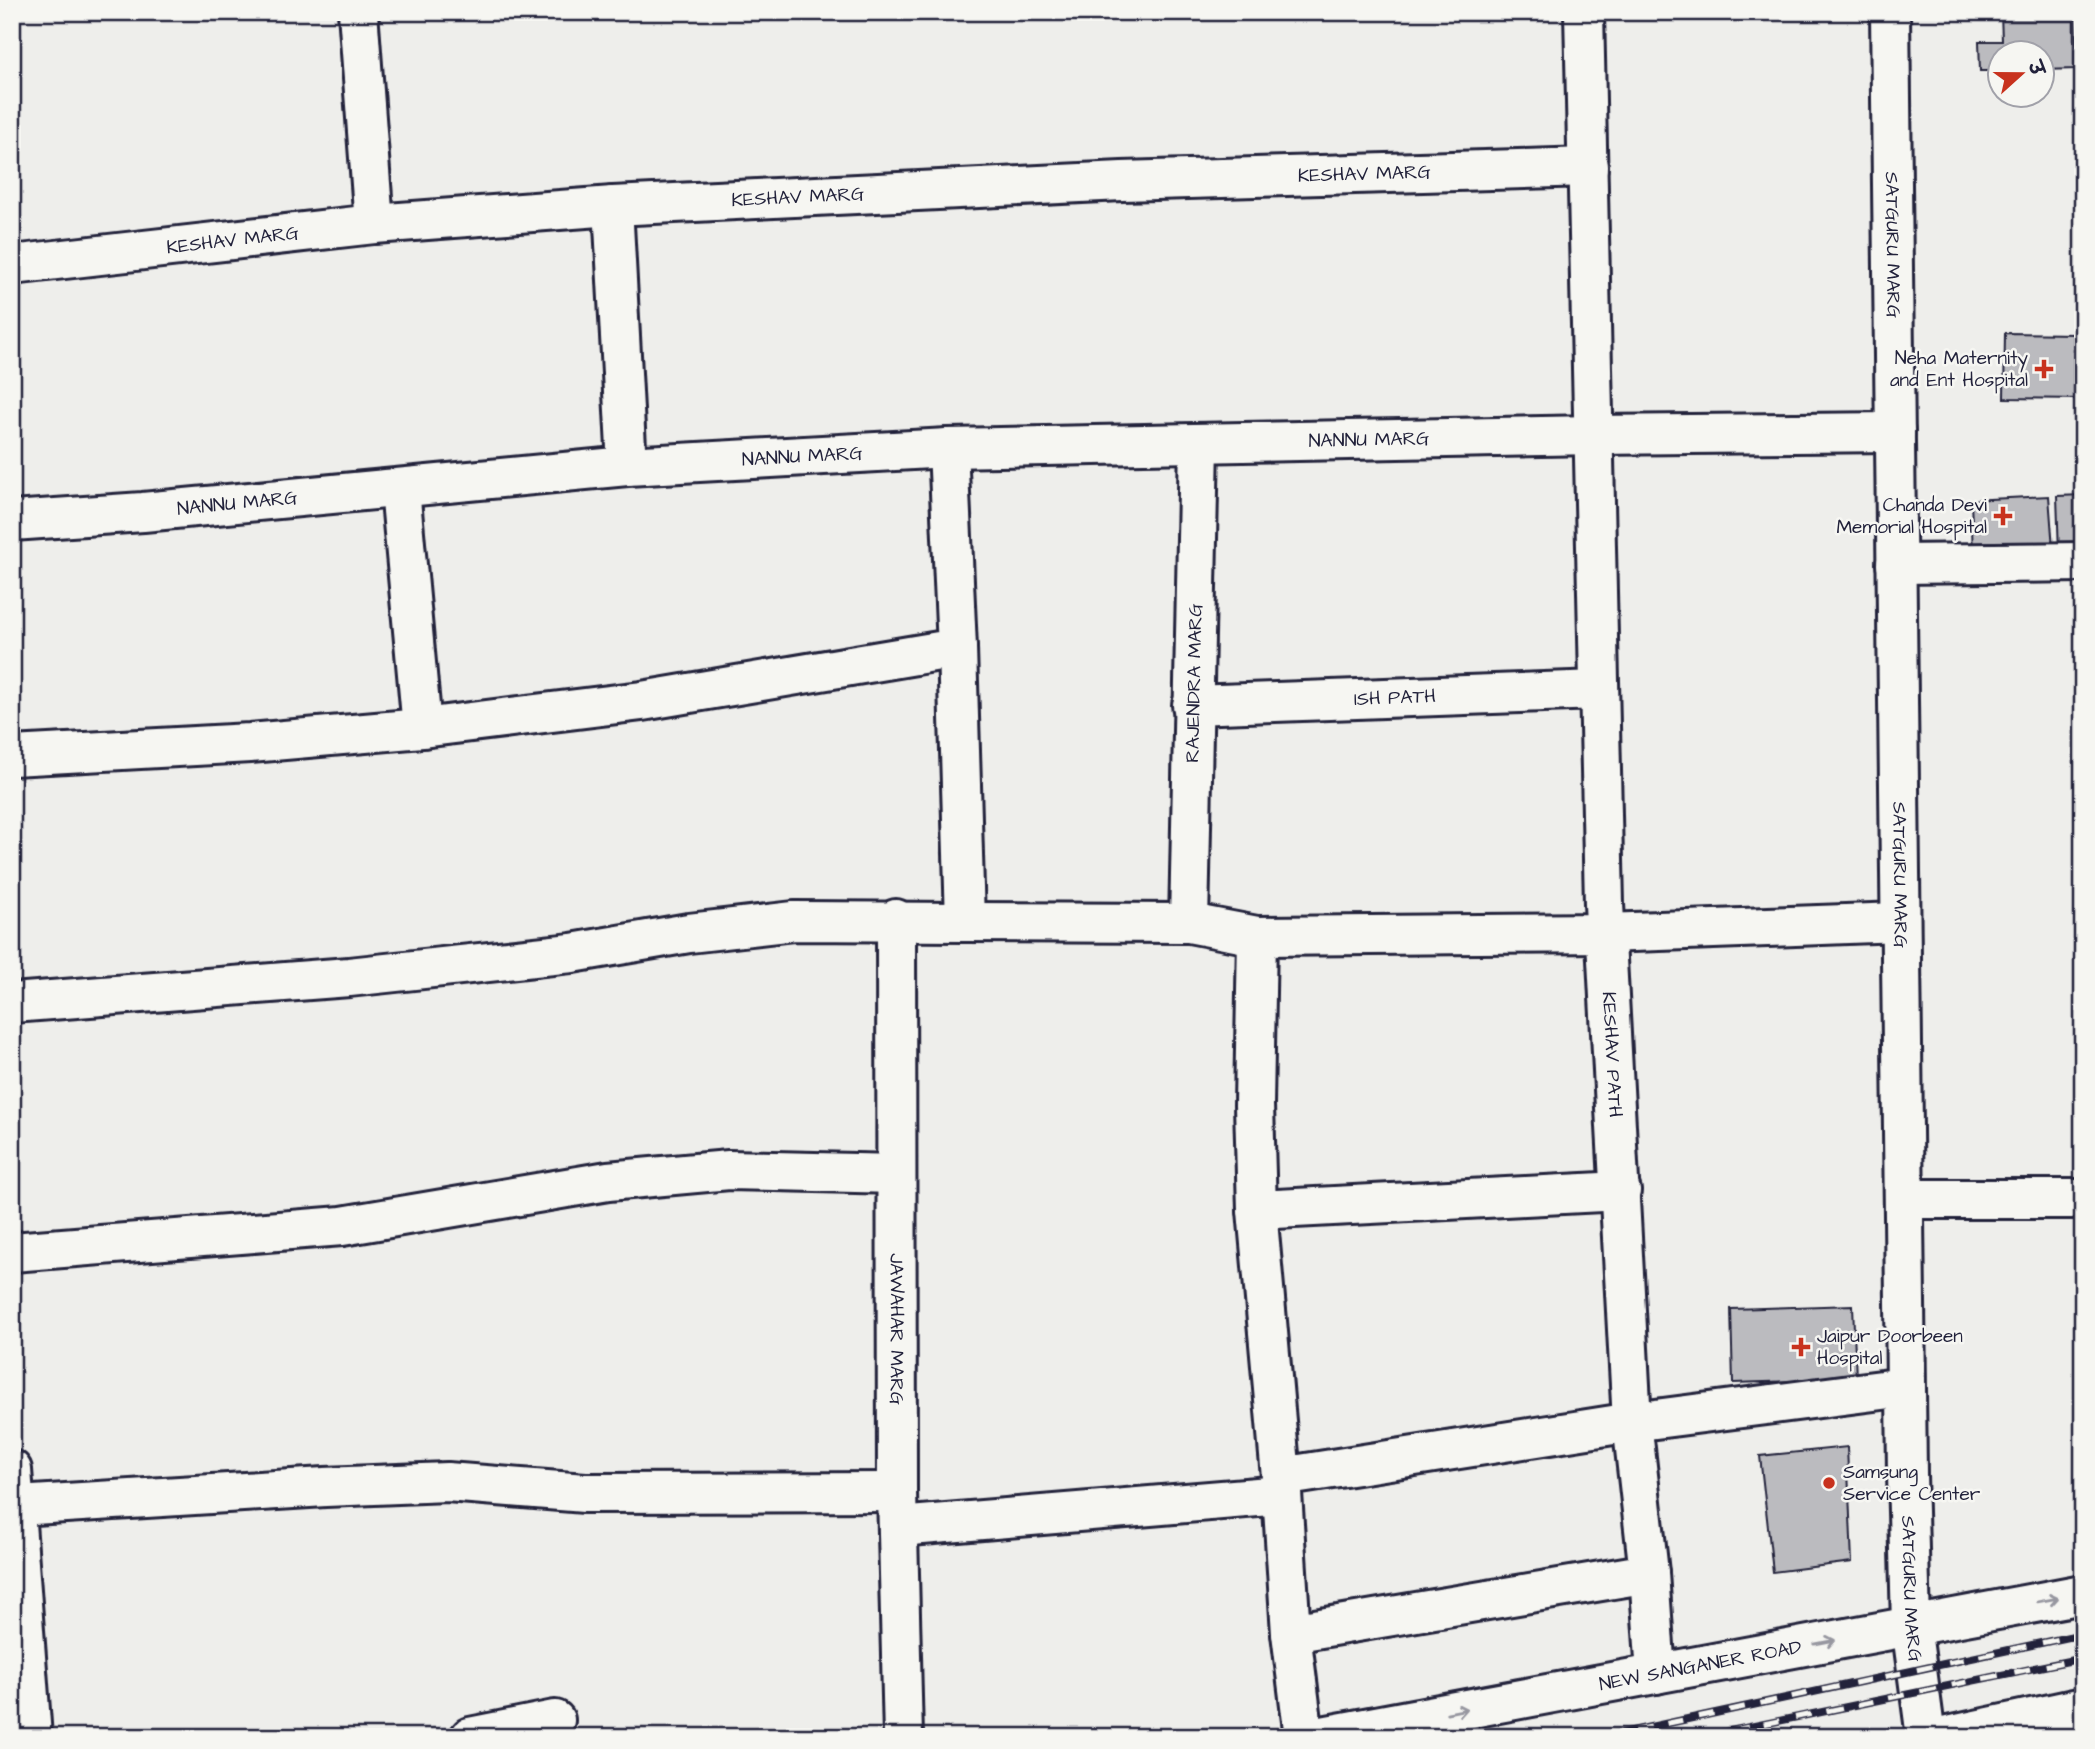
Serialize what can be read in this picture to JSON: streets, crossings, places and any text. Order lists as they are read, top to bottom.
{
  "streets": {
    "street": [
      "KESHAV MARG",
      "SATGURU MARG",
      "NANNU MARG",
      "RAJENDRA MARG",
      "ISH PATH",
      "KESHAV PATH",
      "JAWAHAR MARG",
      "NEW SANGANER ROAD"
    ]
  },
  "crossings": [
    ["KESHAV MARG", "KESHAV PATH"],
    ["SATGURU MARG", "NANNU MARG"],
    ["SATGURU MARG", "NEW SANGANER ROAD"],
    ["NANNU MARG", "RAJENDRA MARG"],
    ["NANNU MARG", "KESHAV PATH"],
    ["RAJENDRA MARG", "ISH PATH"],
    ["ISH PATH", "KESHAV PATH"],
    ["KESHAV PATH", "NEW SANGANER ROAD"]
  ],
  "places": {
    "health": ["Neha Maternity and Ent Hospital", "Chanda Devi Memorial Hospital", "Jaipur Doorbeen Hospital"],
    "other": ["Samsung Service Center"]
  },
  "north": "right"
}
